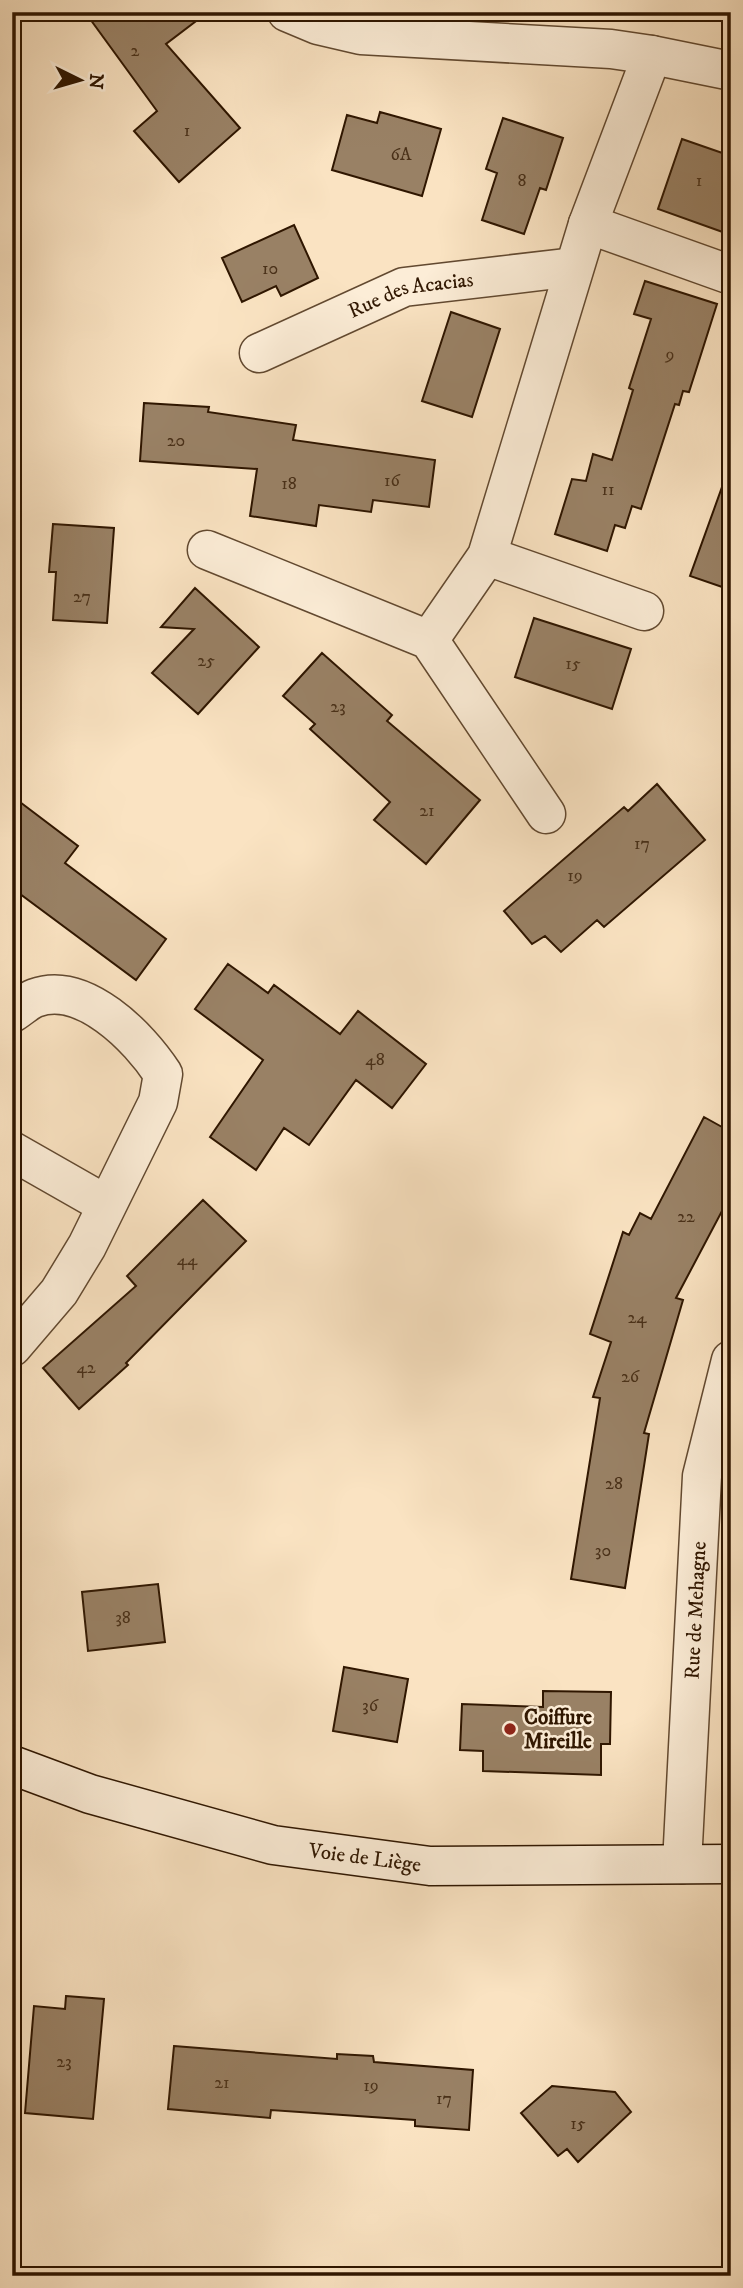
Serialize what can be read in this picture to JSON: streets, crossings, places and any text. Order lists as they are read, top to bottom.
{
  "streets": {
    "street": ["Rue des Acacias", "Rue de Mehagne", "Voie de Liège"]
  },
  "crossings": [
    ["Rue de Mehagne", "Voie de Liège"]
  ],
  "places": ["Coiffure Mireille"],
  "house_numbers": [
    "2",
    "1",
    "6A",
    "8",
    "1",
    "10",
    "9",
    "20",
    "16",
    "18",
    "11",
    "27",
    "25",
    "15",
    "23",
    "21",
    "17",
    "19",
    "48",
    "22",
    "44",
    "24",
    "42",
    "26",
    "28",
    "30",
    "38",
    "36",
    "23",
    "21",
    "19",
    "17",
    "15"
  ],
  "north": "right"
}
